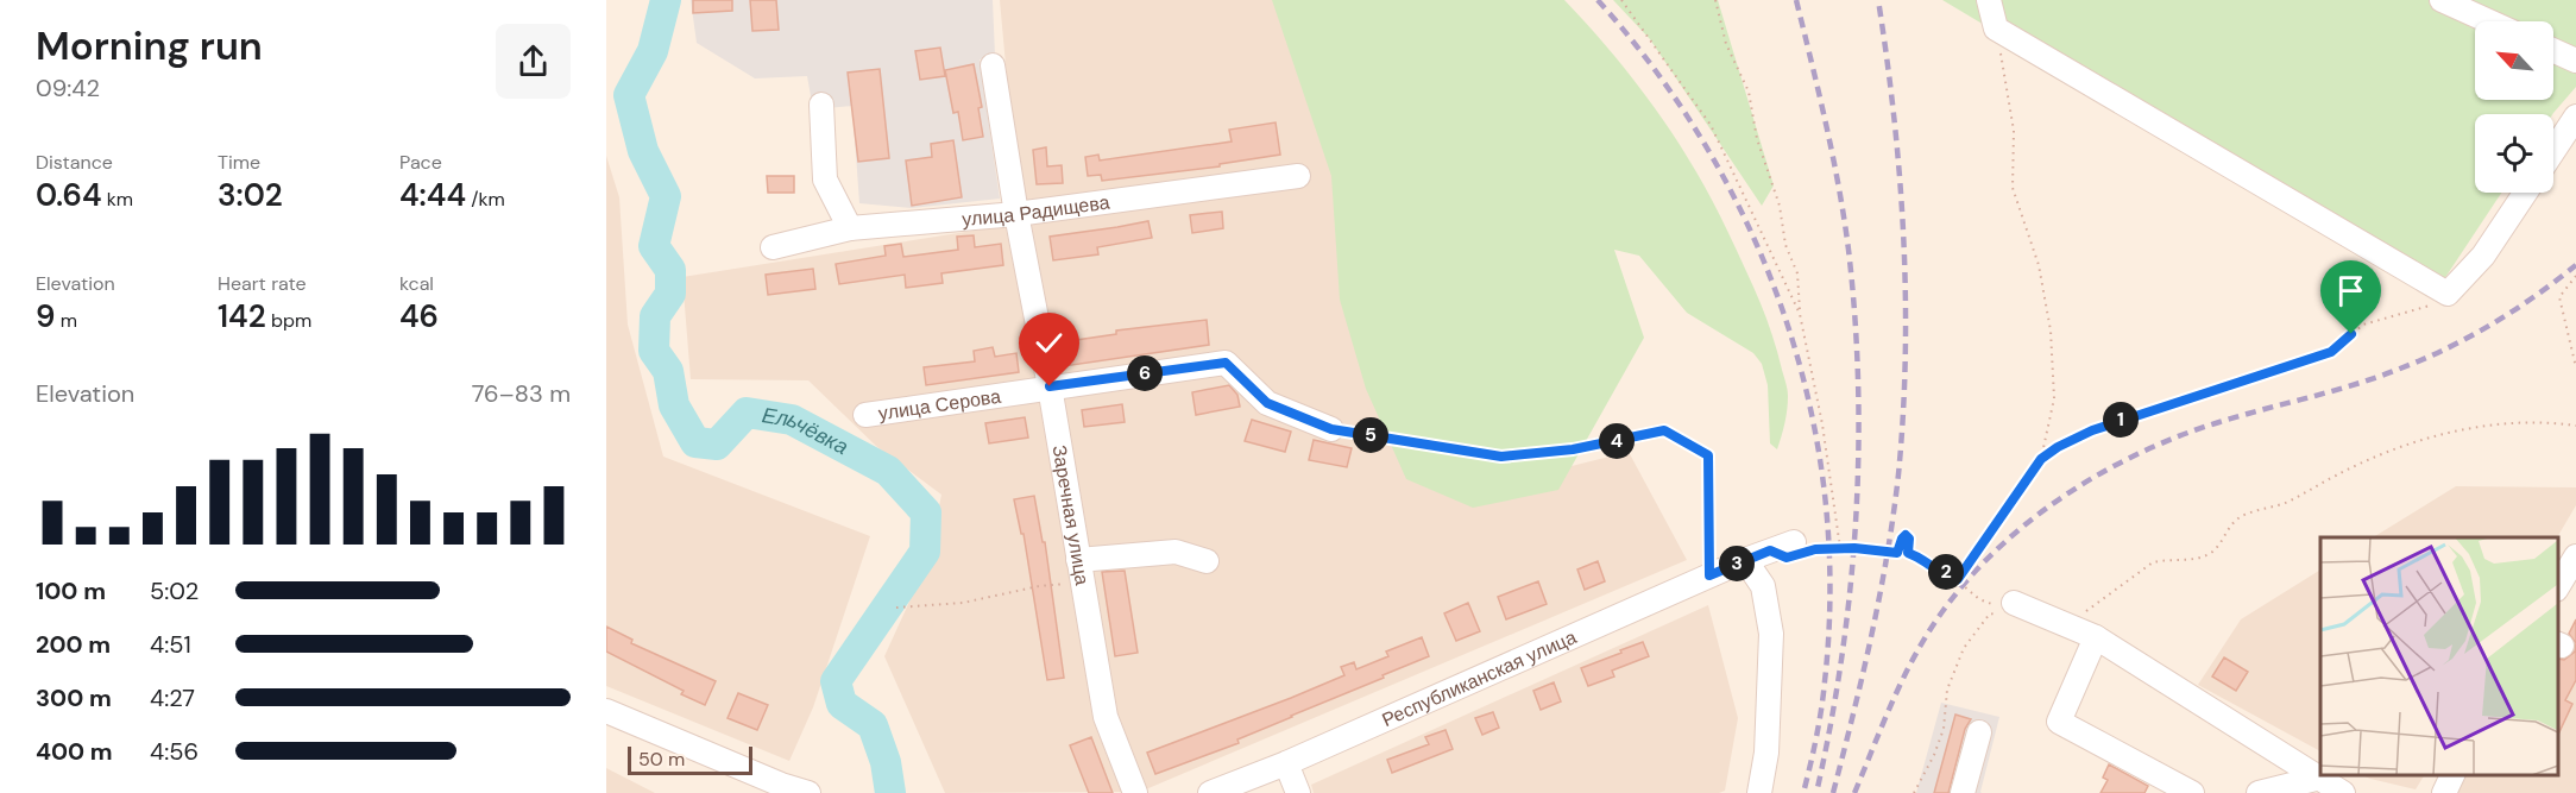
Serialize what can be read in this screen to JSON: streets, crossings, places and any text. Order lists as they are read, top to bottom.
{
  "streets": {
    "street": [
      "улица Радищева",
      "улица Серова",
      "Заречная улица",
      "Республиканская улица"
    ]
  },
  "crossings": [
    ["улица Радищева", "Заречная улица"],
    ["улица Серова", "Заречная улица"]
  ],
  "water": ["Ельчёвка"],
  "scale_bar": "50 m",
  "north": "top left",
  "page": {
    "heading": ["Morning run", "09:42"],
    "stats": [
      ["Distance", "0.64 km"],
      ["Time", "3:02"],
      ["Pace", "4:44 /km"],
      ["Elevation", "9 m"],
      ["Heart rate", "142 bpm"],
      ["kcal", "46"]
    ],
    "pins": [
      "6",
      "1",
      "5",
      "4",
      "3",
      "2"
    ],
    "chart": ["Elevation", "76–83 m"],
    "list": [
      {
        "name": "100 m",
        "note": "5:02"
      },
      {
        "name": "200 m",
        "note": "4:51"
      },
      {
        "name": "300 m",
        "note": "4:27"
      },
      {
        "name": "400 m",
        "note": "4:56"
      }
    ],
    "scale": "50 m"
  }
}
